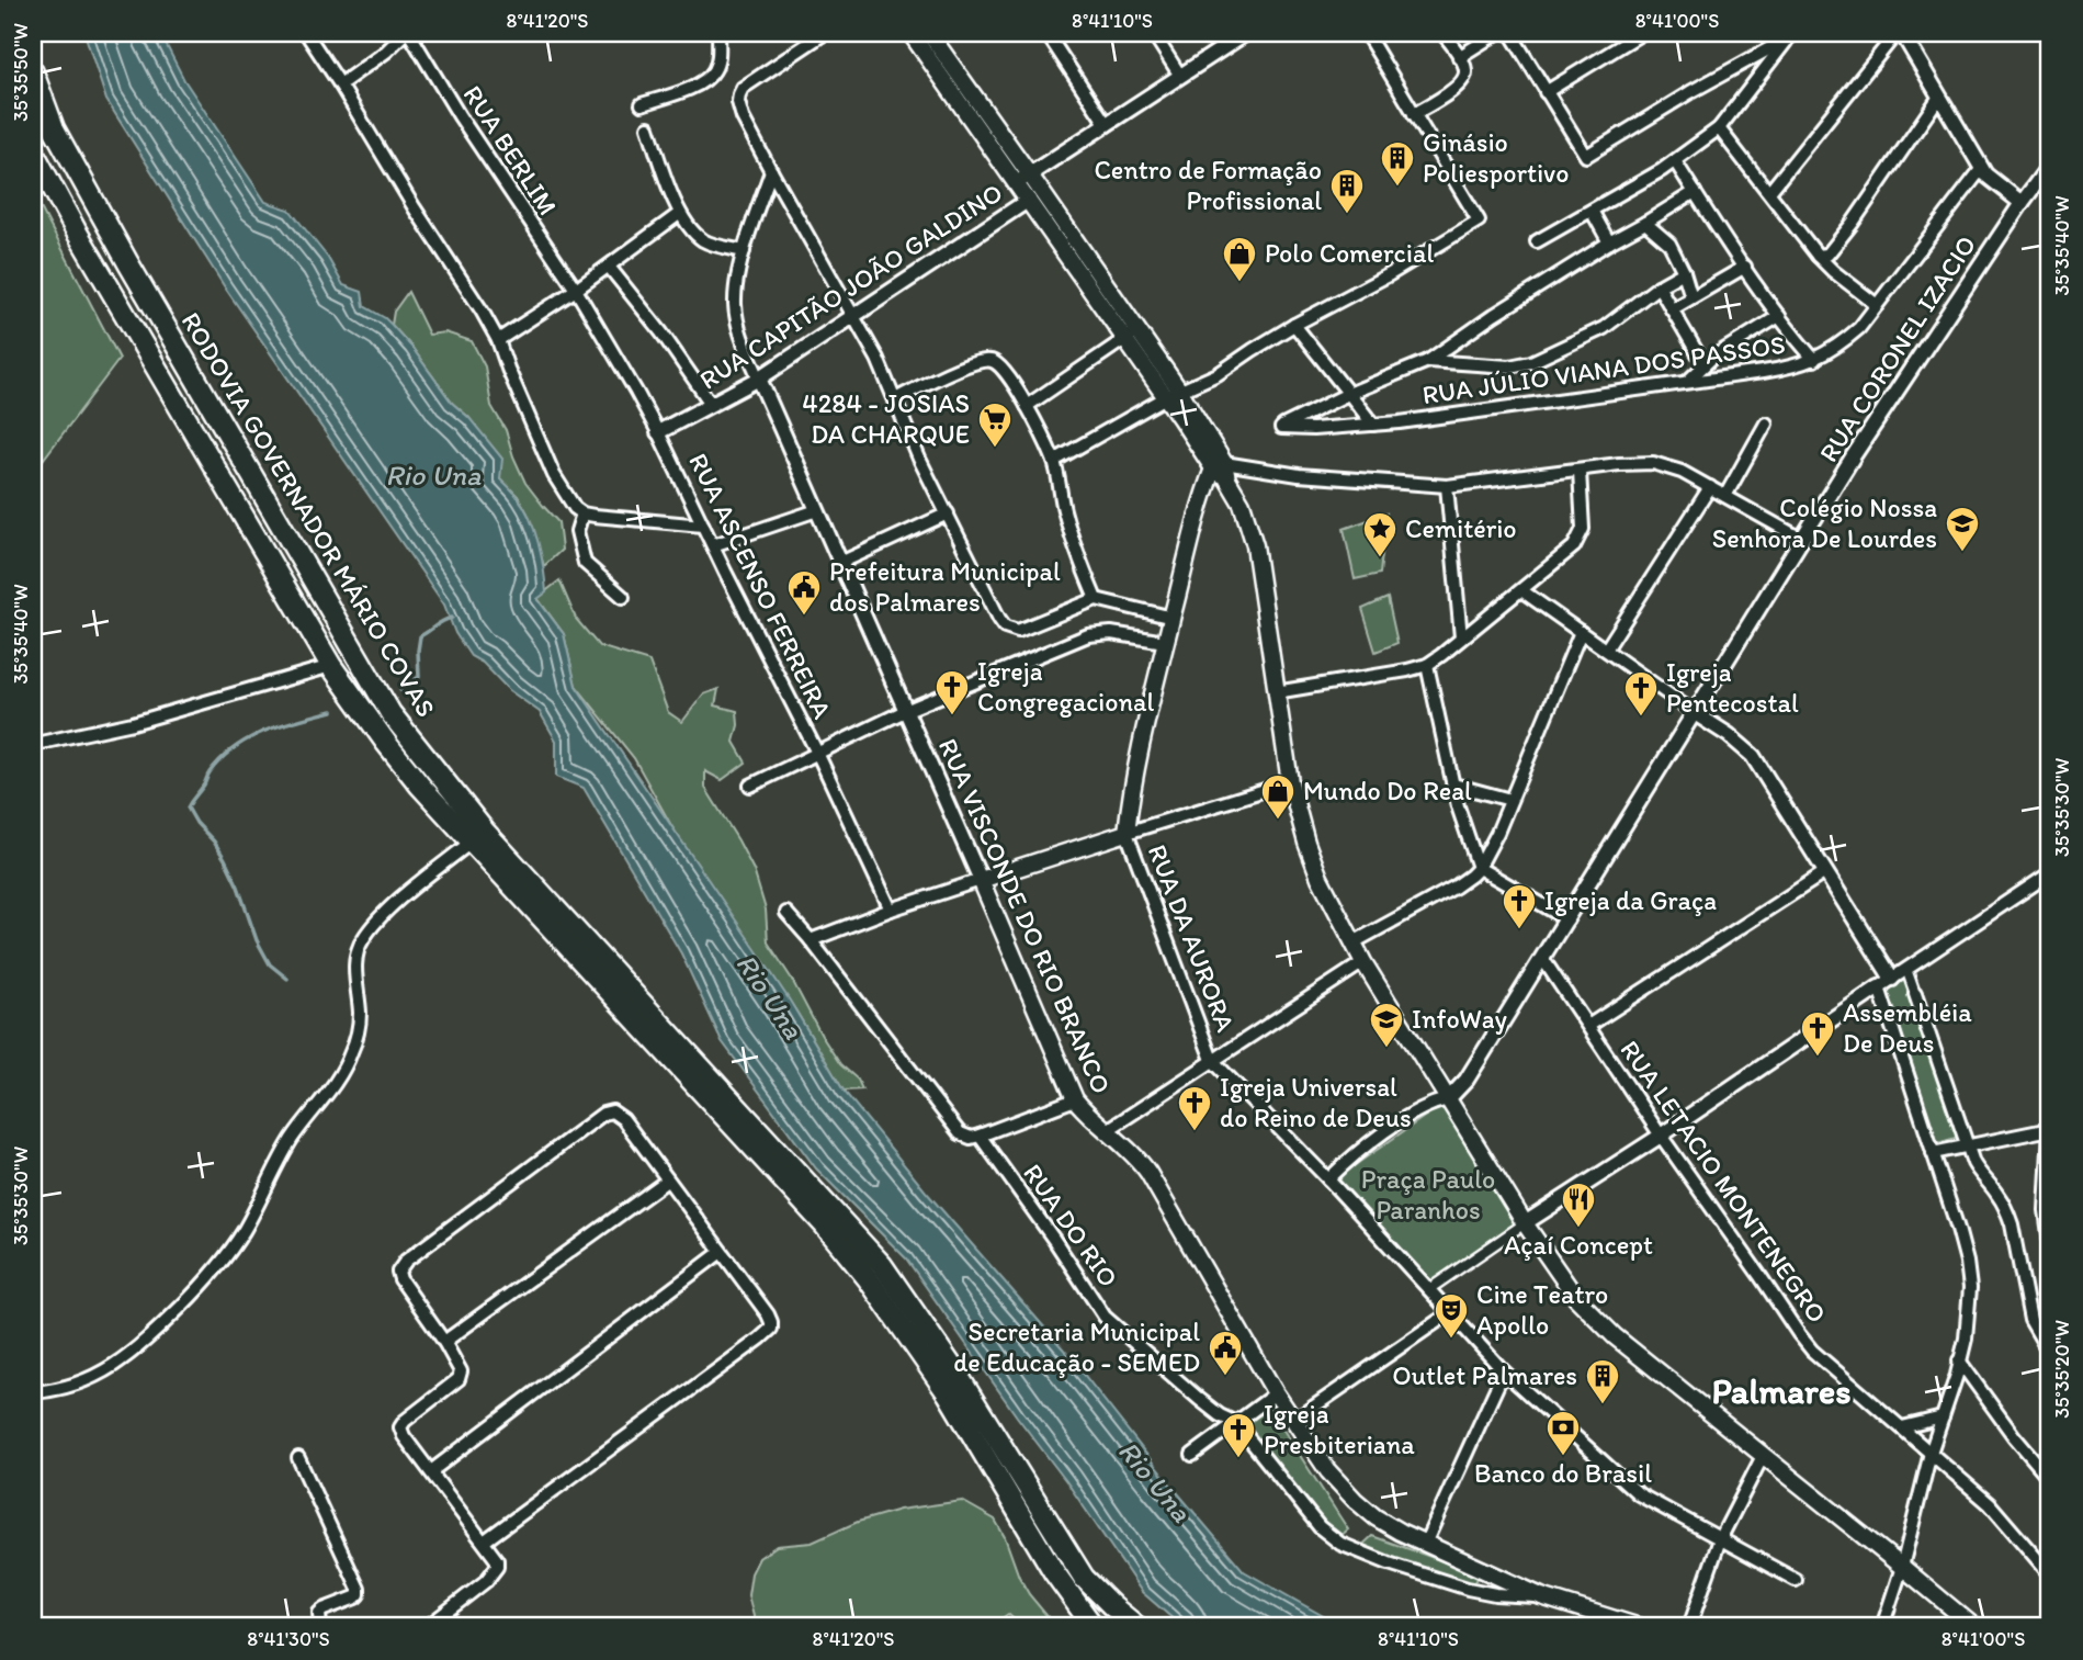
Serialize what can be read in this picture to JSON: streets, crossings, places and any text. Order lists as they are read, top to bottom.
{
  "streets": {
    "highway": ["RODOVIA GOVERNADOR MÁRIO COVAS"],
    "main road": ["RUA VISCONDE DO RIO BRANCO"],
    "street": [
      "RUA BERLIM",
      "RUA CAPITÃO JOÃO GALDINO",
      "RUA CORONEL IZACIO",
      "RUA JÚLIO VIANA DOS PASSOS",
      "RUA ASCENSO FERREIRA",
      "RUA DA AURORA",
      "RUA LETACIO MONTENEGRO",
      "RUA DO RIO"
    ]
  },
  "crossings": [
    ["RUA BERLIM", "RUA ASCENSO FERREIRA"],
    ["RUA CAPITÃO JOÃO GALDINO", "RUA ASCENSO FERREIRA"],
    ["RUA CAPITÃO JOÃO GALDINO", "RUA VISCONDE DO RIO BRANCO"],
    ["RUA CORONEL IZACIO", "RUA LETACIO MONTENEGRO"],
    ["RUA VISCONDE DO RIO BRANCO", "RUA DO RIO"]
  ],
  "districts": ["Palmares"],
  "water": ["Rio Una"],
  "parks": ["Praça Paulo Paranhos"],
  "places": {
    "building": ["Ginásio Poliesportivo", "Centro de Formação Profissional", "Outlet Palmares"],
    "shop": ["Polo Comercial", "Mundo Do Real"],
    "supermarket": ["4284 - JOSIAS DA CHARQUE"],
    "school or university": ["Colégio Nossa Senhora De Lourdes", "InfoWay"],
    "place": ["Cemitério"],
    "public building": ["Prefeitura Municipal dos Palmares", "Secretaria Municipal de Educação - SEMED"],
    "church": [
      "Igreja Congregacional",
      "Igreja Pentecostal",
      "Igreja da Graça",
      "Assembléia De Deus",
      "Igreja Universal do Reino de Deus",
      "Igreja Presbiteriana"
    ],
    "restaurant": ["Açaí Concept"],
    "theatre": ["Cine Teatro Apollo"],
    "bank": ["Banco do Brasil"]
  },
  "coordinates": [
    "8°41'20\"S",
    "8°41'10\"S",
    "8°41'00\"S",
    "35°35'50\"W",
    "35°35'40\"W",
    "35°35'30\"W",
    "35°35'20\"W",
    "8°41'30\"S"
  ]
}
